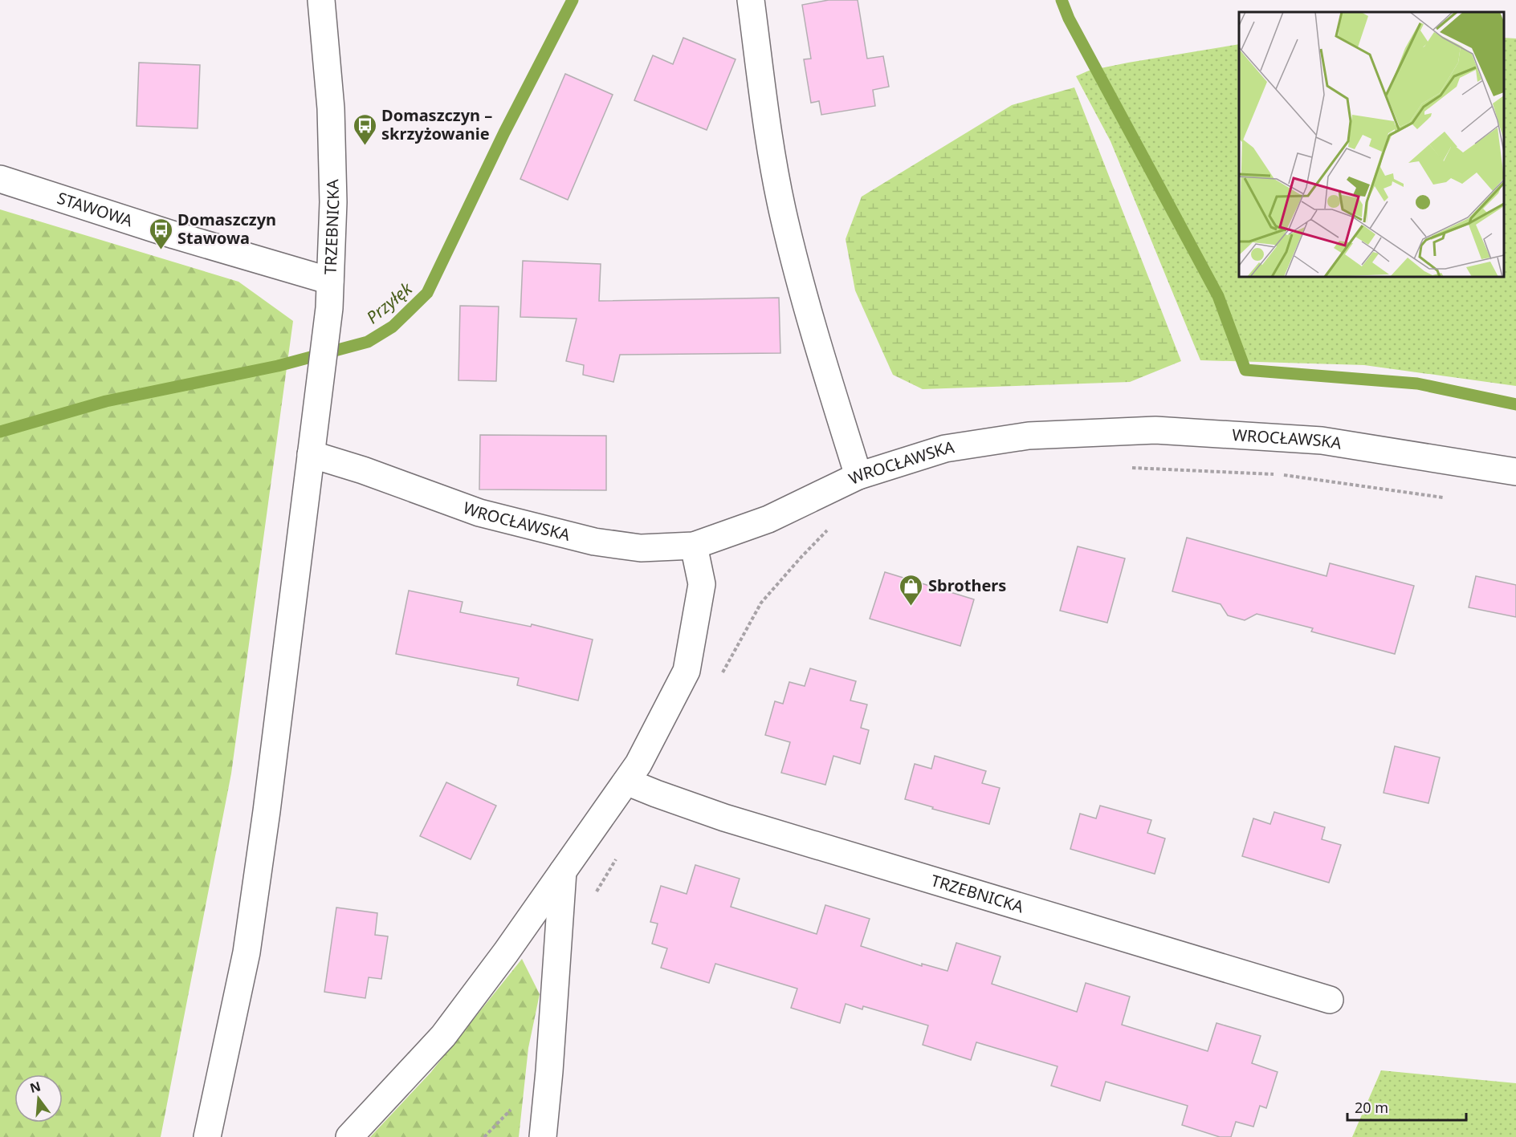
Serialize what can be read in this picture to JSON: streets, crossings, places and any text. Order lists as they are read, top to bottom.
{
  "streets": {
    "street": ["STAWOWA", "TRZEBNICKA", "WROCŁAWSKA"]
  },
  "crossings": [
    ["STAWOWA", "TRZEBNICKA"],
    ["TRZEBNICKA", "WROCŁAWSKA"]
  ],
  "water": ["Przyłęk"],
  "places": {
    "bus stop": ["Domaszczyn – skrzyżowanie", "Domaszczyn Stawowa"],
    "shop": ["Sbrothers"]
  },
  "scale_bar": "20 m",
  "north": "top"
}
